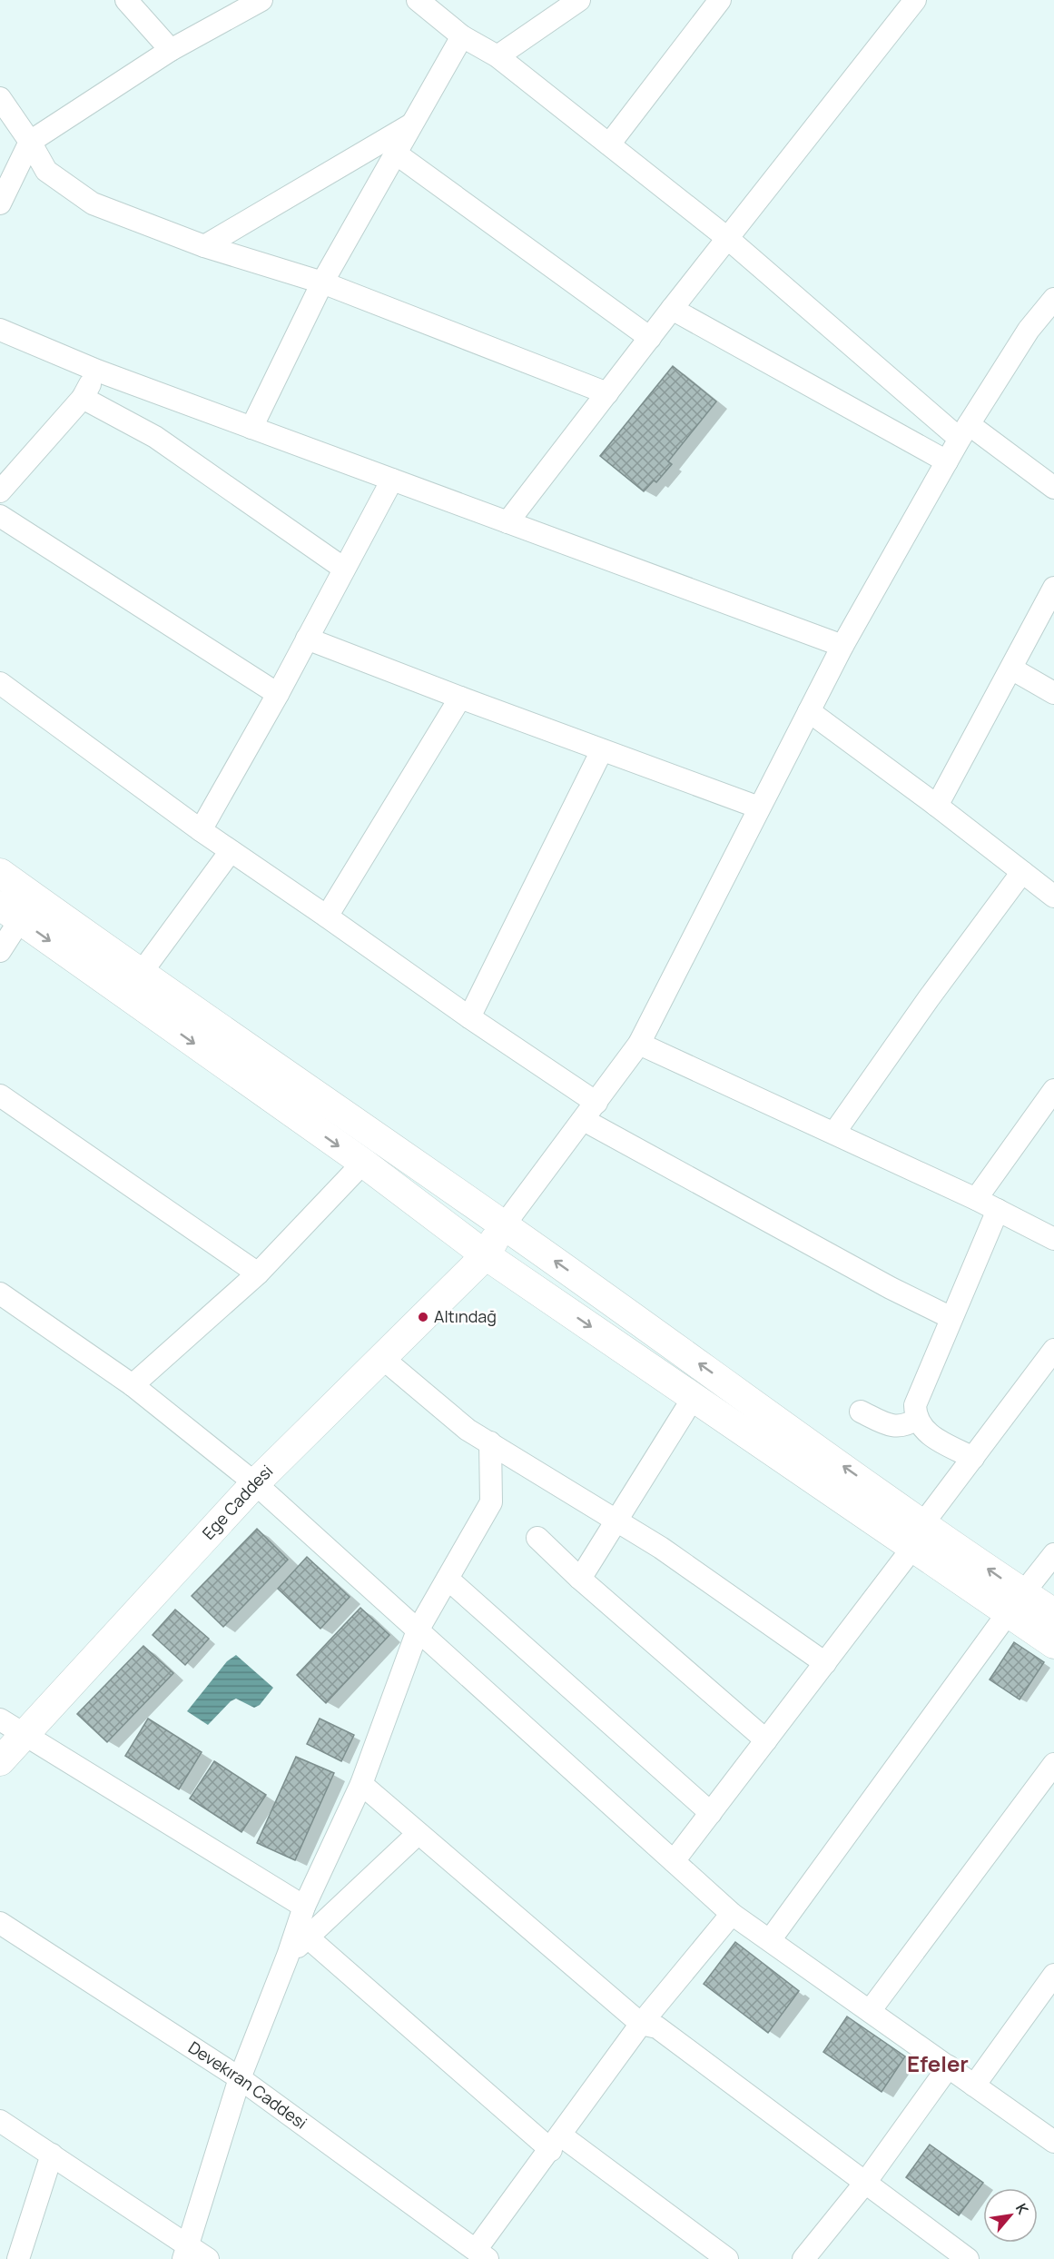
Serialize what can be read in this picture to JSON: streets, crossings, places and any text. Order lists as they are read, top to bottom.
{
  "streets": {
    "main road": ["Ege Caddesi"],
    "street": ["Devekıran Caddesi"]
  },
  "districts": ["Efeler"],
  "places": ["Altındağ"],
  "north": "top right"
}
